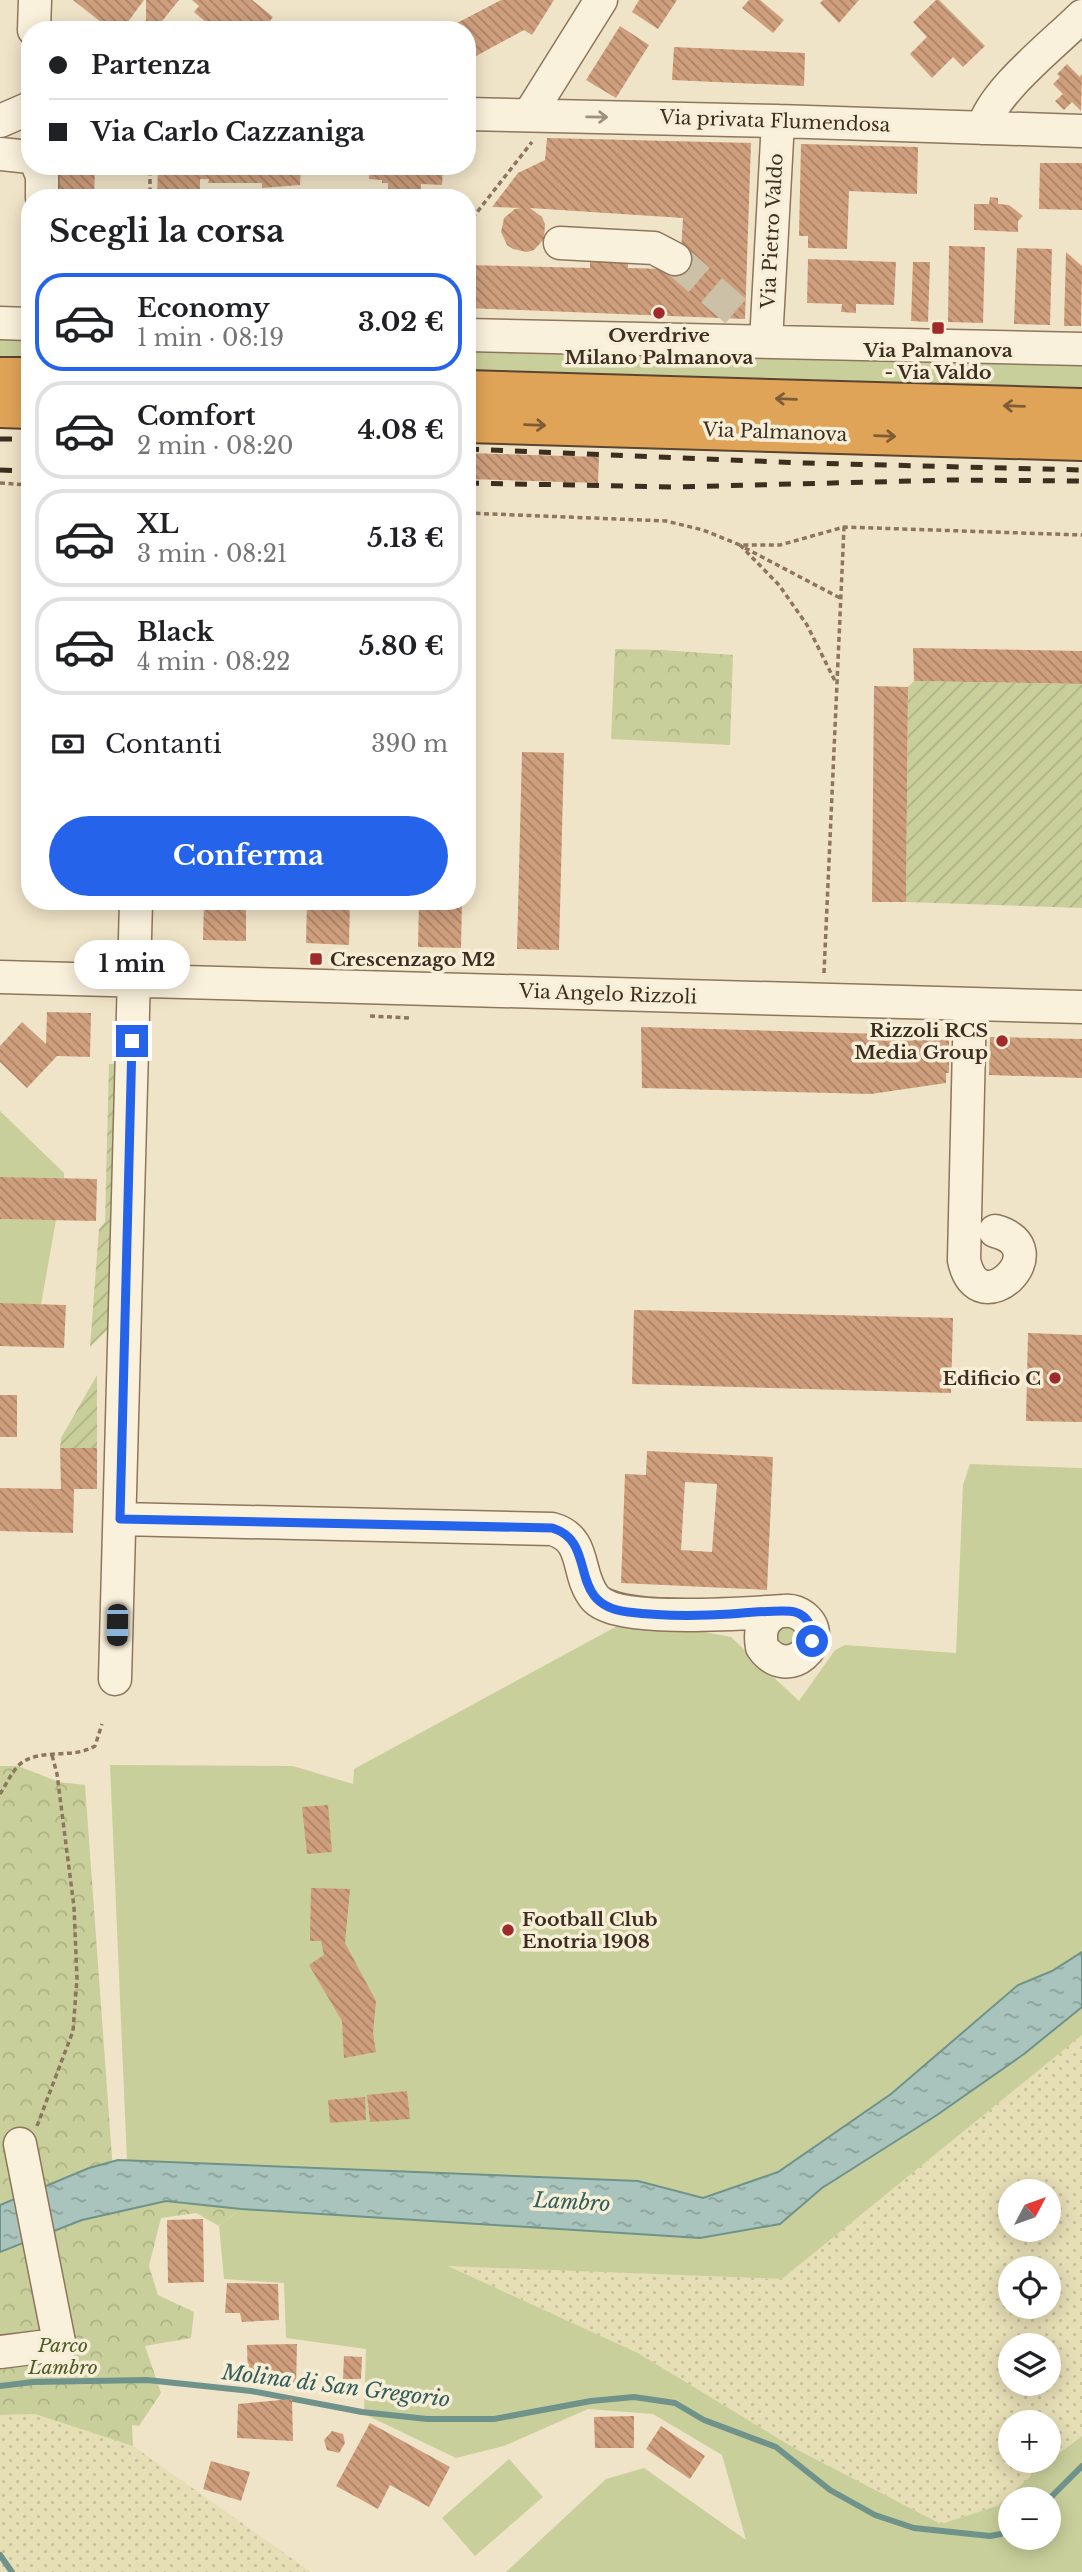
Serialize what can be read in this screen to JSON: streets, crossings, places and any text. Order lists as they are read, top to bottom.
{
  "streets": {
    "highway": ["Via Palmanova"],
    "street": ["Via privata Flumendosa", "Via Pietro Valdo", "Via Angelo Rizzoli"]
  },
  "crossings": [
    ["Via privata Flumendosa", "Via Pietro Valdo"]
  ],
  "water": ["Lambro", "Molina di San Gregorio"],
  "parks": ["Parco Lambro"],
  "places": {
    "other": [
      "Overdrive Milano Palmanova",
      "Rizzoli RCS Media Group",
      "Edificio C",
      "Football Club Enotria 1908"
    ],
    "transit": ["Via Palmanova - Via Valdo", "Crescenzago M2"]
  },
  "north": "top right",
  "page": {
    "banner": ["Partenza", "Via Carlo Cazzaniga"],
    "heading": "Scegli la corsa",
    "list": [
      {
        "name": "Economy",
        "note": "1 min · 08:19",
        "value": "3.02 €"
      },
      {
        "name": "Comfort",
        "note": "2 min · 08:20",
        "value": "4.08 €"
      },
      {
        "name": "XL",
        "note": "3 min · 08:21",
        "value": "5.13 €"
      },
      {
        "name": "Black",
        "note": "4 min · 08:22",
        "value": "5.80 €"
      }
    ],
    "pay": ["Contanti", "390 m"],
    "buttons": "Conferma",
    "bubble": "1 min",
    "map_buttons": ["+", "−"]
  }
}
